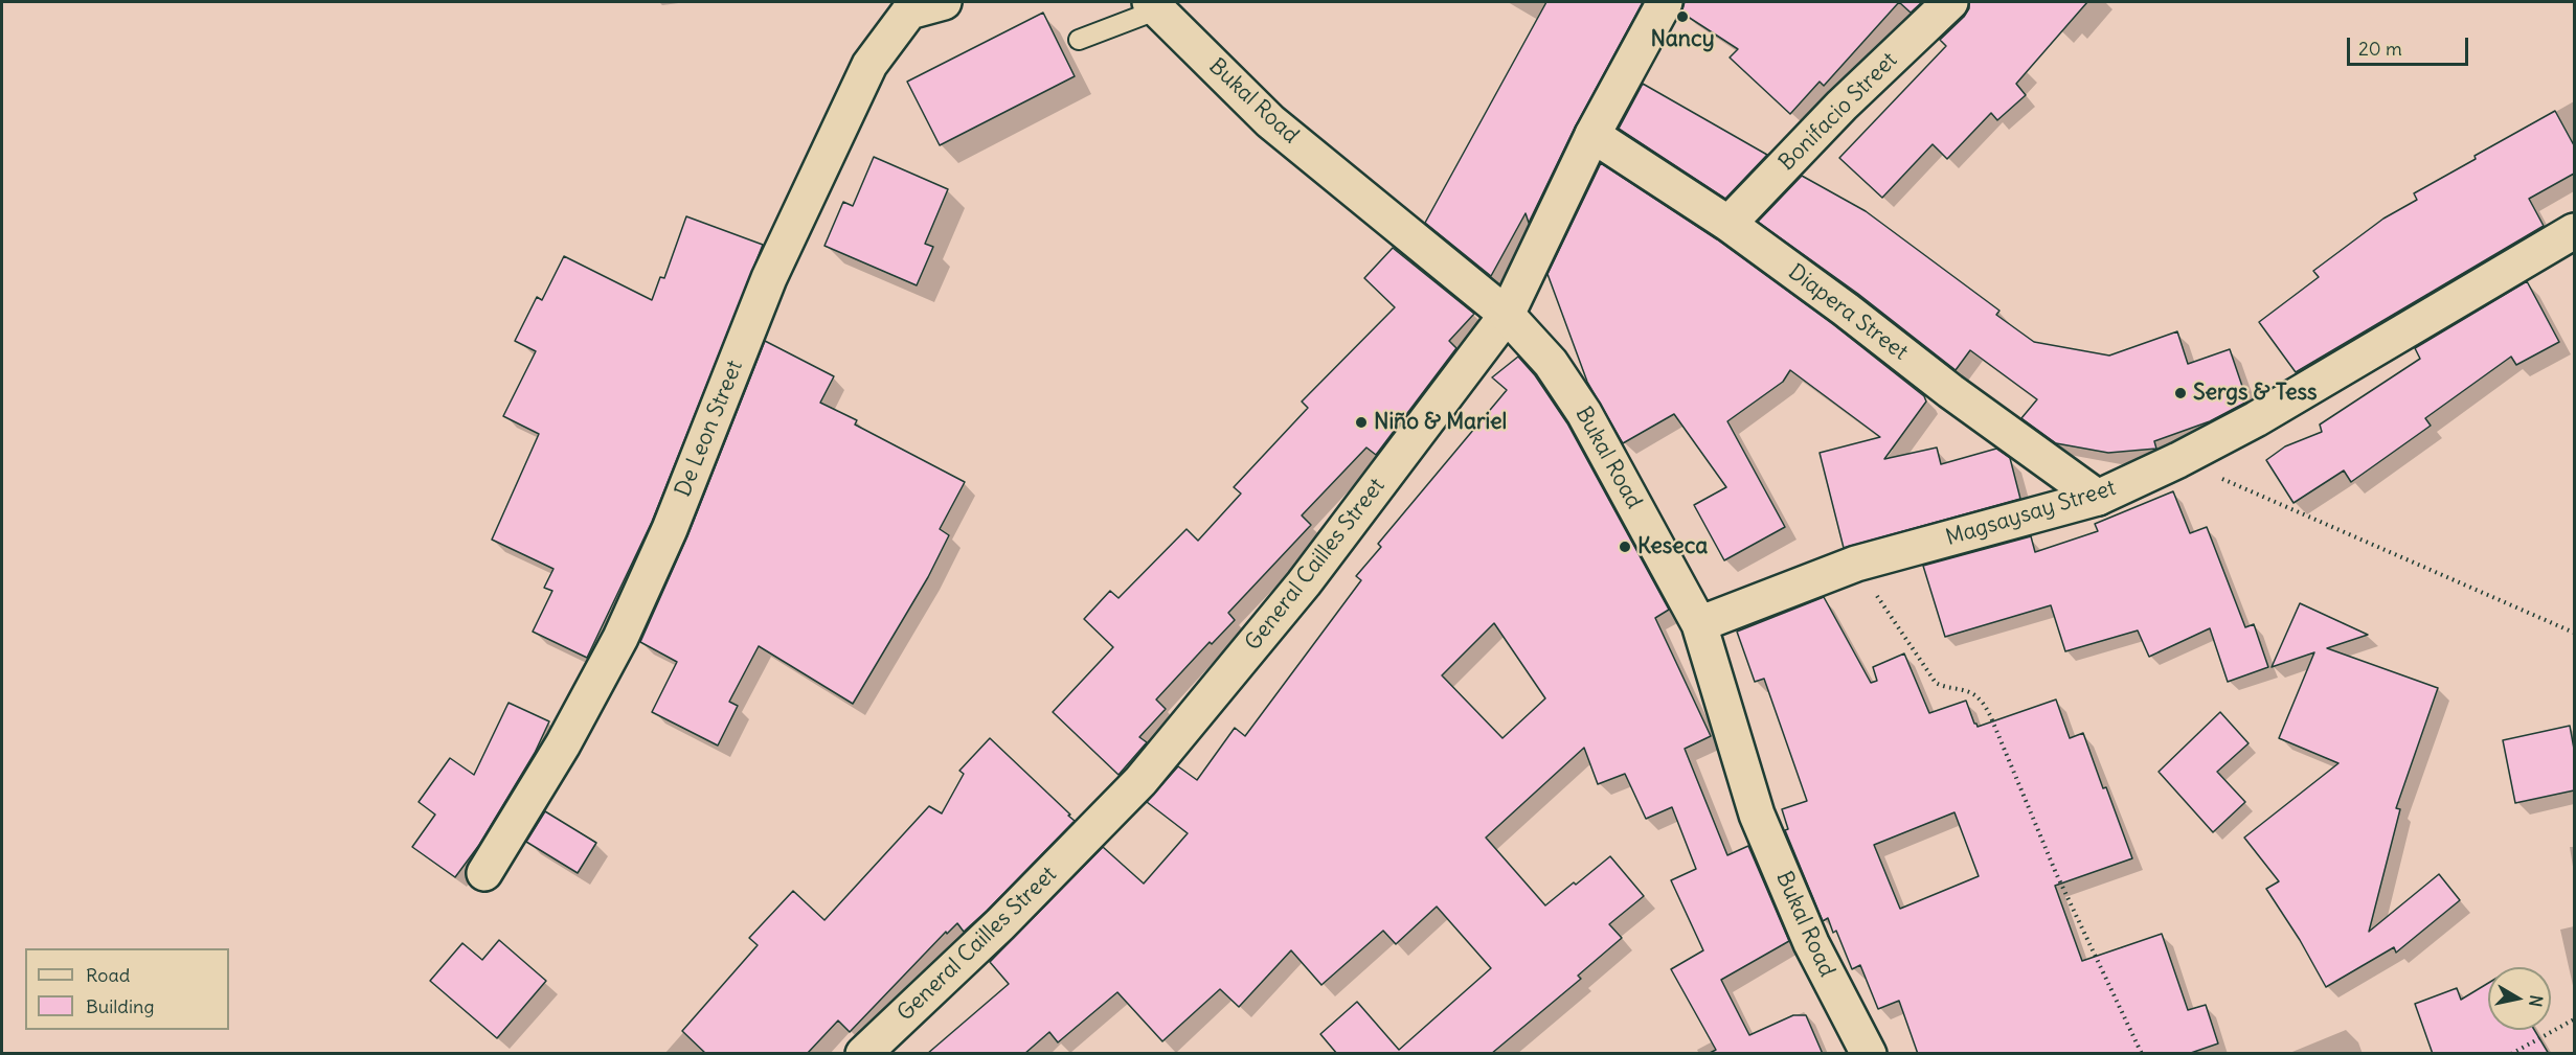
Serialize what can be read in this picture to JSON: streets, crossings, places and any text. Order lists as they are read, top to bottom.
{
  "streets": {
    "street": [
      "Bukal Road",
      "Bonifacio Street",
      "Diapera Street",
      "De Leon Street",
      "Magsaysay Street",
      "General Cailles Street"
    ]
  },
  "crossings": [
    ["Bukal Road", "Magsaysay Street"],
    ["Bukal Road", "General Cailles Street"],
    ["Bonifacio Street", "Diapera Street"],
    ["Diapera Street", "Magsaysay Street"],
    ["Diapera Street", "General Cailles Street"]
  ],
  "places": [
    "Nancy",
    "Sergs & Tess",
    "Niño & Mariel",
    "Keseca"
  ],
  "legend": ["Road", "Building"],
  "scale_bar": "20 m",
  "north": "right"
}
